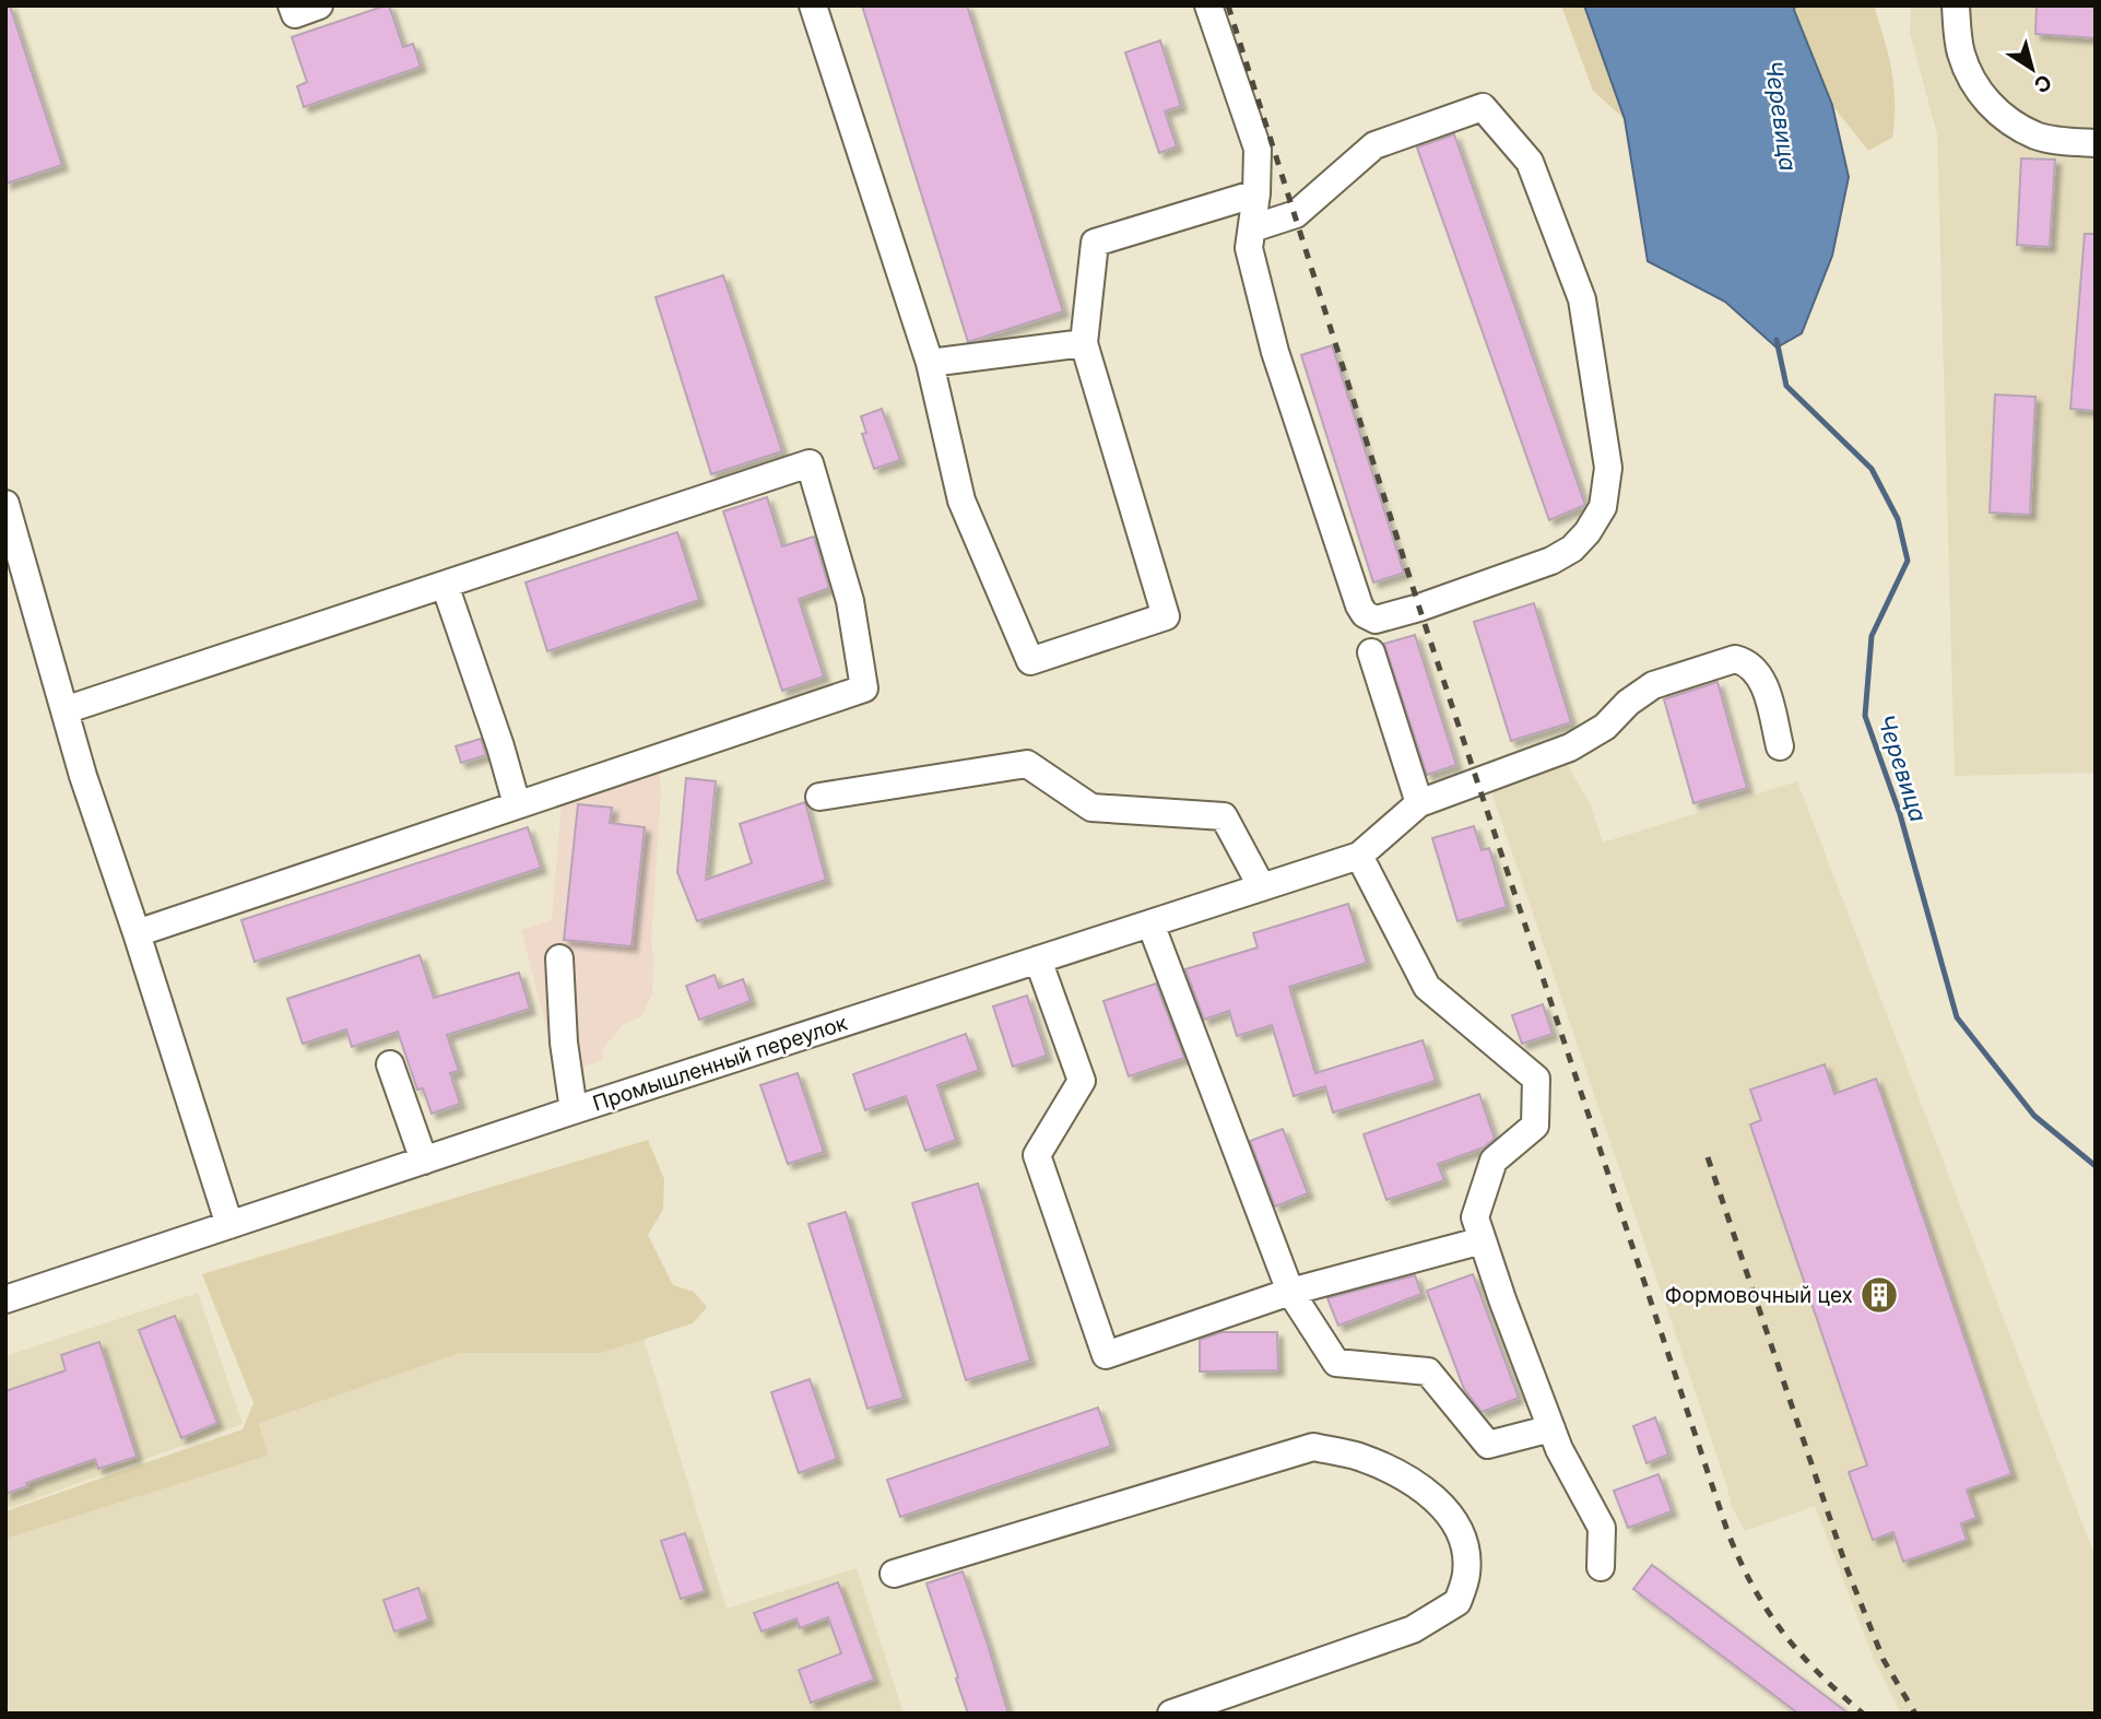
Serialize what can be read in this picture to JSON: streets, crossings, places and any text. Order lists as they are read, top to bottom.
{
  "streets": {
    "street": ["Промышленный переулок"]
  },
  "water": ["Черевица"],
  "places": {
    "building": ["Формовочный цех"]
  },
  "north": "bottom right"
}
